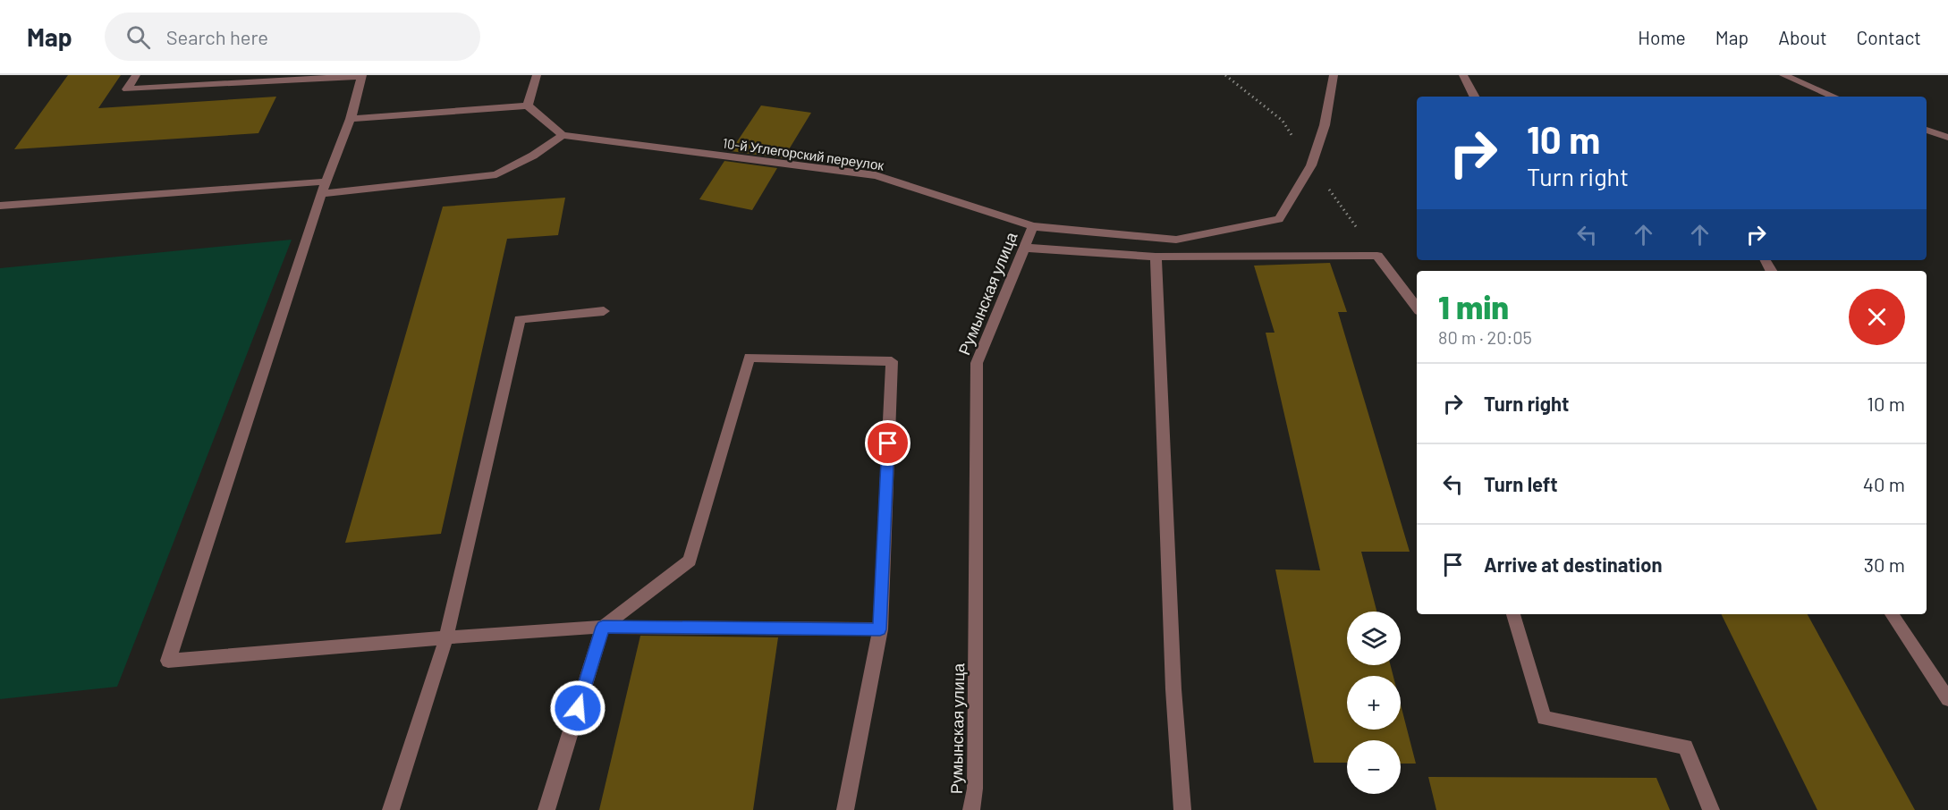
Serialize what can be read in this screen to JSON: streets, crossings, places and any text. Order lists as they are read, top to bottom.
{
  "streets": {
    "street": ["10-й Углегорский переулок", "Румынская улица"]
  },
  "crossings": [
    ["10-й Углегорский переулок", "Румынская улица"]
  ],
  "page": {
    "header": "Map",
    "search": "Search here",
    "nav": [
      "Home",
      "Map",
      "About",
      "Contact"
    ],
    "turn": ["10 m", "Turn right"],
    "heading": ["1 min", "80 m · 20:05"],
    "list": [
      {
        "name": "Turn right",
        "value": "10 m"
      },
      {
        "name": "Turn left",
        "value": "40 m"
      },
      {
        "name": "Arrive at destination",
        "value": "30 m"
      }
    ],
    "map_buttons": ["+", "−"]
  }
}
